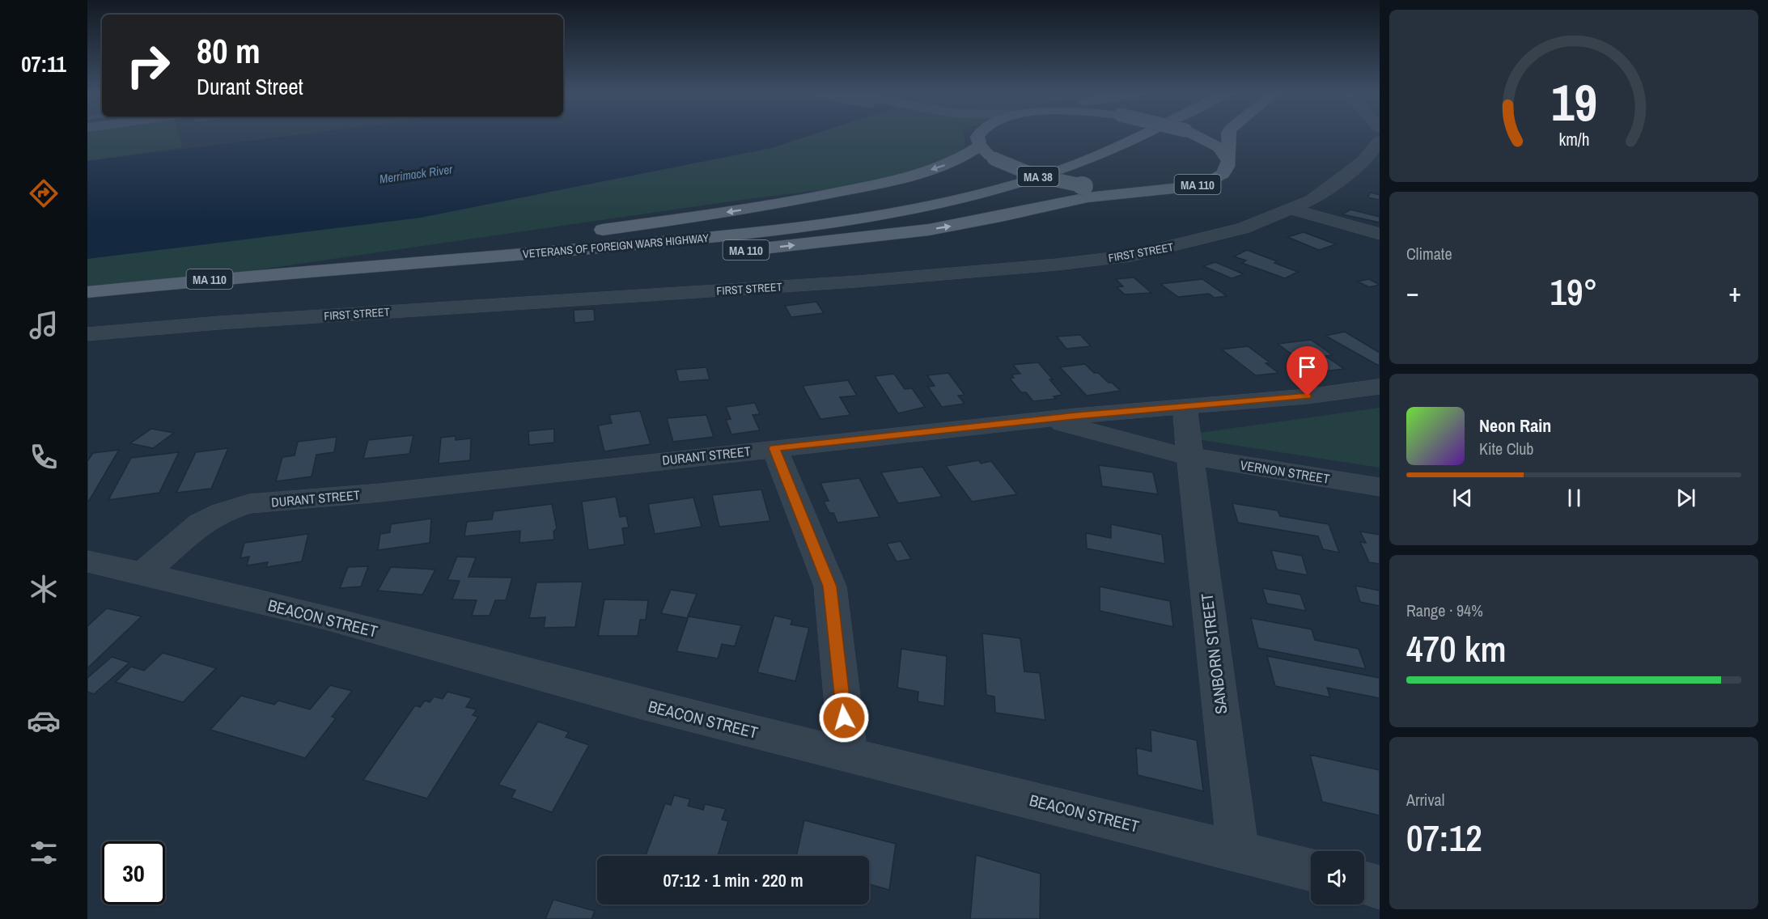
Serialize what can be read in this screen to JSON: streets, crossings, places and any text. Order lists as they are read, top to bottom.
{
  "streets": {
    "main road": ["MA 38", "MA 110", "VETERANS OF FOREIGN WARS HIGHWAY"],
    "street": [
      "FIRST STREET",
      "DURANT STREET",
      "VERNON STREET",
      "BEACON STREET",
      "SANBORN STREET"
    ]
  },
  "crossings": [
    ["MA 38", "MA 110"],
    ["MA 110", "VETERANS OF FOREIGN WARS HIGHWAY"],
    ["DURANT STREET", "VERNON STREET"],
    ["DURANT STREET", "BEACON STREET"],
    ["VERNON STREET", "SANBORN STREET"],
    ["BEACON STREET", "SANBORN STREET"]
  ],
  "water": ["Merrimack River"],
  "page": {
    "tabs": "07:11",
    "turn": ["80 m", "Durant Street"],
    "tile": [
      "Climate",
      ["Range · 94%", "470 km"],
      ["Arrival", "07:12"]
    ],
    "heat": ["−", "19°", "+"],
    "song": ["Neon Rain", "Kite Club"],
    "limit": "30",
    "trip": "07:12 · 1 min · 220 m",
    "gauge": ["19", "km/h"]
  }
}
